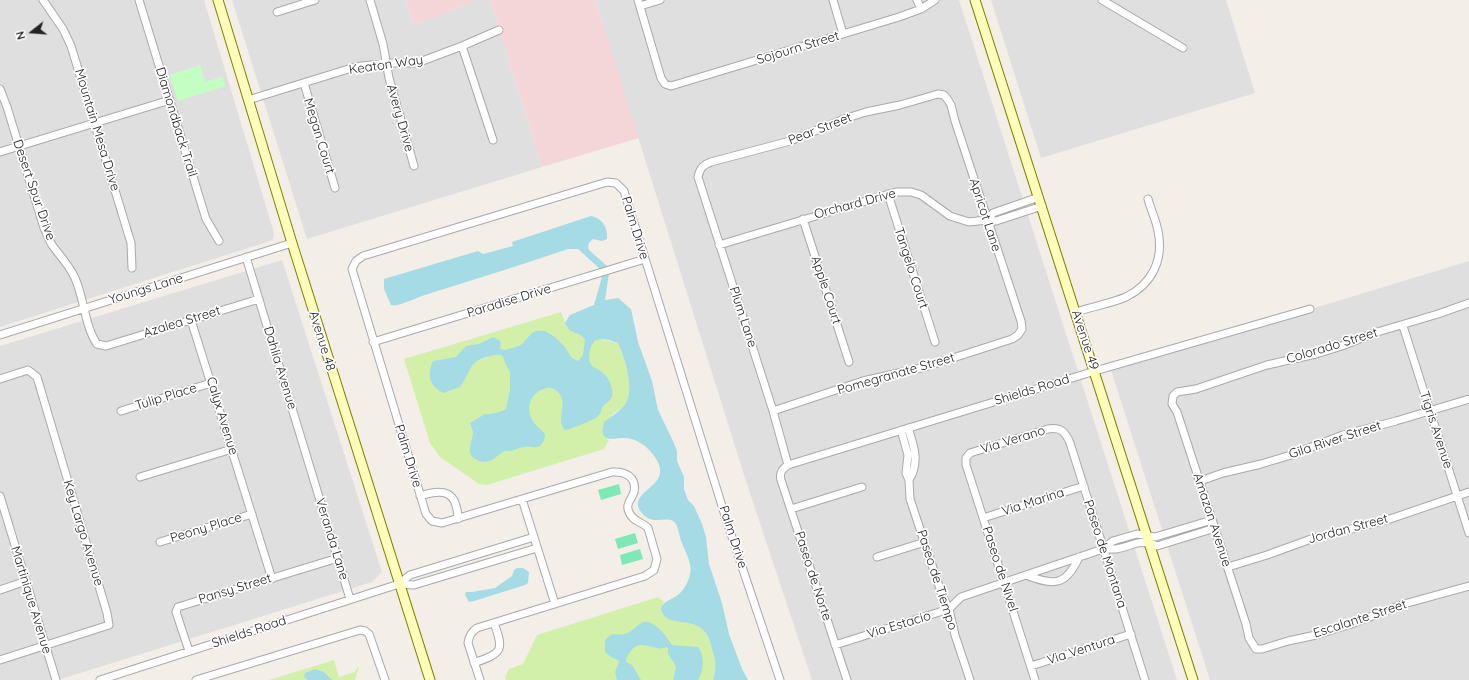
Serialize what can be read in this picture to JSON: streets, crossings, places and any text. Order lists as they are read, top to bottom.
{
  "streets": {
    "main road": ["Avenue 49", "Avenue 48"],
    "street": [
      "Sojourn Street",
      "Keaton Way",
      "Avery Drive",
      "Diamondback Trail",
      "Pear Street",
      "Mountain Mesa Drive",
      "Megan Court",
      "Desert Spur Drive",
      "Orchard Drive",
      "Apricot Lane",
      "Palm Drive",
      "Tangelo Court",
      "Youngs Lane",
      "Apple Court",
      "Paradise Drive",
      "Plum Lane",
      "Azalea Street",
      "Colorado Street",
      "Dahlia Avenue",
      "Pomegranate Street",
      "Shields Road",
      "Tulip Place",
      "Calyx Avenue",
      "Tigris Avenue",
      "Via Verano",
      "Gila River Street",
      "Via Marina",
      "Amazon Avenue",
      "Peony Place",
      "Jordan Street",
      "Key Largo Avenue",
      "Veranda Lane",
      "Paseo de Montana",
      "Paseo de Nivel",
      "Paseo de Norte",
      "Paseo de Tiempo",
      "Pansy Street",
      "Martinique Avenue",
      "Escalante Street",
      "Via Estacio",
      "Via Ventura"
    ]
  },
  "crossings": [
    ["Keaton Way", "Avery Drive"],
    ["Keaton Way", "Megan Court"],
    ["Keaton Way", "Avenue 48"],
    ["Pear Street", "Apricot Lane"],
    ["Pear Street", "Plum Lane"],
    ["Desert Spur Drive", "Youngs Lane"],
    ["Desert Spur Drive", "Azalea Street"],
    ["Orchard Drive", "Apricot Lane"],
    ["Orchard Drive", "Tangelo Court"],
    ["Orchard Drive", "Apple Court"],
    ["Orchard Drive", "Plum Lane"],
    ["Orchard Drive", "Avenue 49"],
    ["Apricot Lane", "Pomegranate Street"],
    ["Palm Drive", "Paradise Drive"],
    ["Youngs Lane", "Avenue 48"],
    ["Youngs Lane", "Dahlia Avenue"],
    ["Plum Lane", "Pomegranate Street"],
    ["Plum Lane", "Shields Road"],
    ["Azalea Street", "Dahlia Avenue"],
    ["Azalea Street", "Calyx Avenue"],
    ["Avenue 49", "Shields Road"],
    ["Avenue 49", "Via Estacio"],
    ["Avenue 48", "Shields Road"],
    ["Colorado Street", "Tigris Avenue"],
    ["Colorado Street", "Amazon Avenue"],
    ["Dahlia Avenue", "Veranda Lane"],
    ["Shields Road", "Veranda Lane"],
    ["Shields Road", "Paseo de Norte"],
    ["Shields Road", "Paseo de Tiempo"],
    ["Shields Road", "Pansy Street"],
    ["Tulip Place", "Calyx Avenue"],
    ["Calyx Avenue", "Peony Place"],
    ["Calyx Avenue", "Pansy Street"],
    ["Tigris Avenue", "Gila River Street"],
    ["Tigris Avenue", "Jordan Street"],
    ["Via Verano", "Paseo de Montana"],
    ["Via Verano", "Paseo de Nivel"],
    ["Gila River Street", "Amazon Avenue"],
    ["Via Marina", "Paseo de Montana"],
    ["Via Marina", "Paseo de Nivel"],
    ["Amazon Avenue", "Jordan Street"],
    ["Amazon Avenue", "Escalante Street"],
    ["Key Largo Avenue", "Martinique Avenue"],
    ["Veranda Lane", "Pansy Street"],
    ["Paseo de Montana", "Via Estacio"],
    ["Paseo de Montana", "Via Ventura"],
    ["Paseo de Nivel", "Via Estacio"],
    ["Paseo de Nivel", "Via Ventura"],
    ["Paseo de Norte", "Via Estacio"],
    ["Paseo de Tiempo", "Via Estacio"]
  ],
  "north": "left"
}
